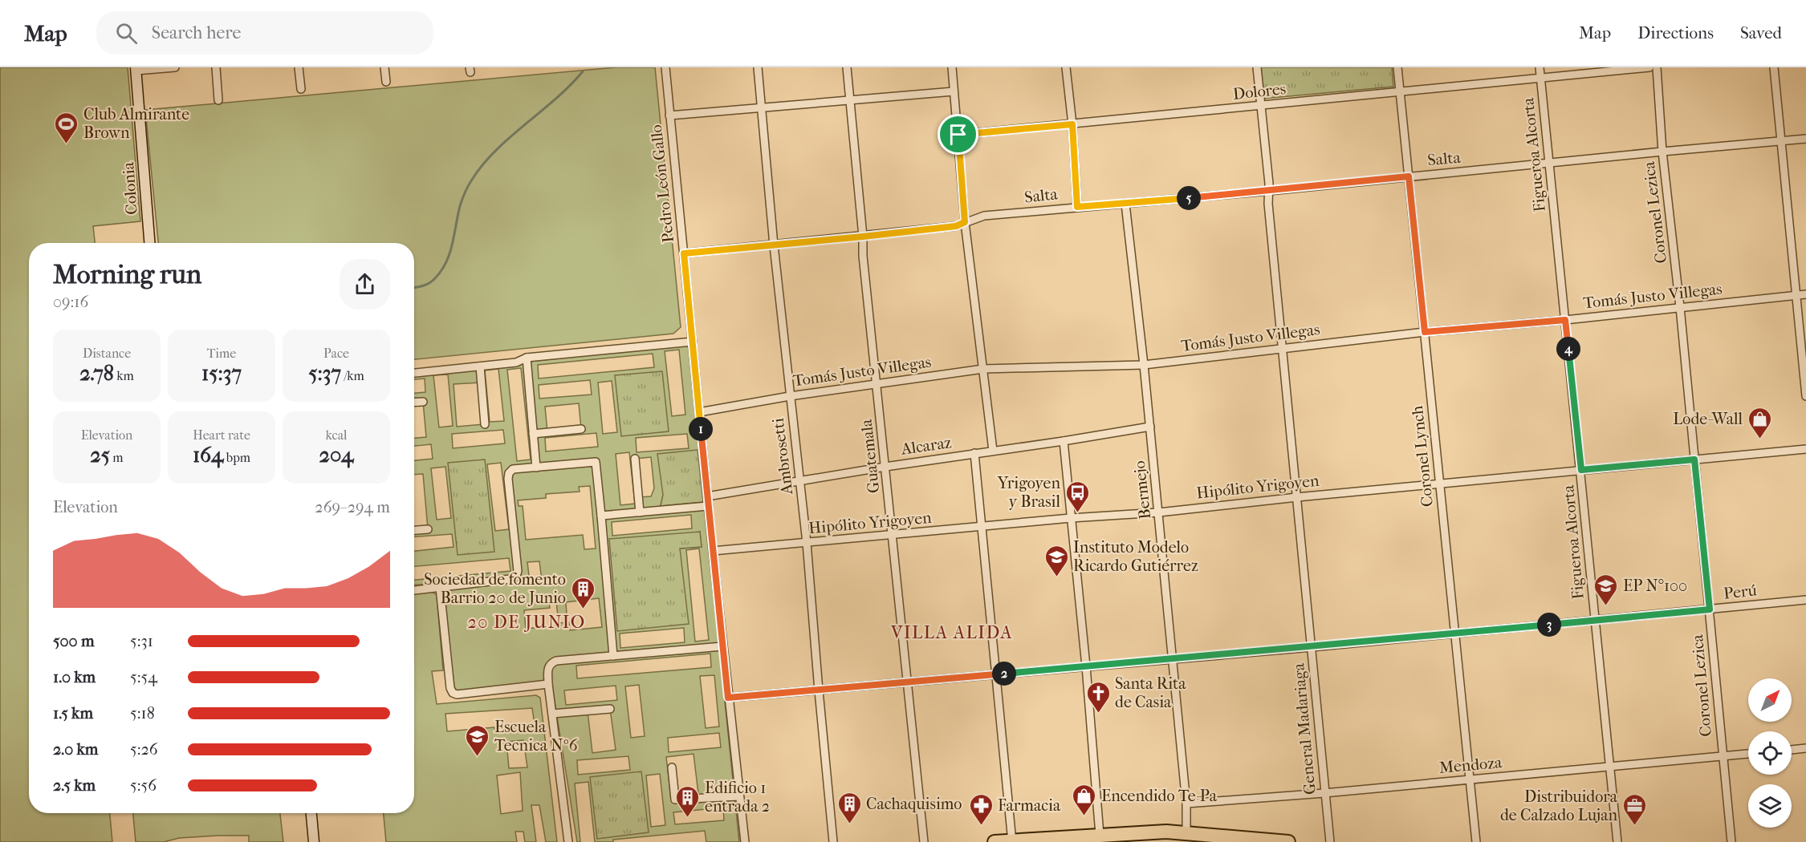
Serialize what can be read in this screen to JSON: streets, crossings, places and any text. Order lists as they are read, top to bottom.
{
  "streets": {
    "street": [
      "Dolores",
      "Figueroa Alcorta",
      "Salta",
      "Pedro León Gallo",
      "Colonia",
      "Coronel Lezica",
      "Tomás Justo Villegas",
      "Alcaraz",
      "Ambrosetti",
      "Guatemala",
      "Coronel Lynch",
      "Hipólito Yrigoyen",
      "Bermejo",
      "Perú",
      "General Madariaga",
      "Mendoza"
    ]
  },
  "crossings": [
    ["Dolores", "Figueroa Alcorta"],
    ["Dolores", "Coronel Lynch"],
    ["Dolores", "General Madariaga"],
    ["Figueroa Alcorta", "Salta"],
    ["Figueroa Alcorta", "Tomás Justo Villegas"],
    ["Figueroa Alcorta", "Hipólito Yrigoyen"],
    ["Figueroa Alcorta", "Perú"],
    ["Figueroa Alcorta", "Mendoza"],
    ["Salta", "Pedro León Gallo"],
    ["Salta", "Coronel Lezica"],
    ["Salta", "Ambrosetti"],
    ["Salta", "Guatemala"],
    ["Salta", "Coronel Lynch"],
    ["Salta", "Bermejo"],
    ["Salta", "General Madariaga"],
    ["Pedro León Gallo", "Tomás Justo Villegas"],
    ["Pedro León Gallo", "Alcaraz"],
    ["Pedro León Gallo", "Hipólito Yrigoyen"],
    ["Pedro León Gallo", "Perú"],
    ["Coronel Lezica", "Tomás Justo Villegas"],
    ["Coronel Lezica", "Hipólito Yrigoyen"],
    ["Coronel Lezica", "Perú"],
    ["Coronel Lezica", "Mendoza"],
    ["Tomás Justo Villegas", "Ambrosetti"],
    ["Tomás Justo Villegas", "Guatemala"],
    ["Tomás Justo Villegas", "Coronel Lynch"],
    ["Tomás Justo Villegas", "Bermejo"],
    ["Tomás Justo Villegas", "General Madariaga"],
    ["Alcaraz", "Ambrosetti"],
    ["Alcaraz", "Guatemala"],
    ["Alcaraz", "Bermejo"],
    ["Ambrosetti", "Hipólito Yrigoyen"],
    ["Ambrosetti", "Perú"],
    ["Guatemala", "Hipólito Yrigoyen"],
    ["Guatemala", "Perú"],
    ["Coronel Lynch", "Hipólito Yrigoyen"],
    ["Coronel Lynch", "Perú"],
    ["Coronel Lynch", "Mendoza"],
    ["Hipólito Yrigoyen", "Bermejo"],
    ["Hipólito Yrigoyen", "General Madariaga"],
    ["Bermejo", "Perú"],
    ["Bermejo", "Mendoza"],
    ["Perú", "General Madariaga"],
    ["General Madariaga", "Mendoza"]
  ],
  "districts": ["20 DE JUNIO", "VILLA ALIDA"],
  "places": {
    "sports": ["Club Almirante Brown"],
    "shop": ["Lode-Wall", "Encendido Te-Pa"],
    "bus stop": ["Yrigoyen y Brasil"],
    "school or university": ["Instituto Modelo Ricardo Gutiérrez", "EP N°100", "Escuela Tecnica Nº6"],
    "building": ["Sociedad de fomento Barrio 20 de Junio", "Edificio 1 entrada 2", "Cachaquisimo"],
    "church": ["Santa Rita de Casia"],
    "pharmacy": ["Farmacia"],
    "office": ["Distribuidora de Calzado Lujan"]
  },
  "north": "top right",
  "page": {
    "header": "Map",
    "search": "Search here",
    "nav": ["Map", "Directions", "Saved"],
    "pins": [
      "5",
      "4",
      "1",
      "3",
      "2"
    ],
    "heading": ["Morning run", "09:16"],
    "stats": [
      ["Distance", "2.78 km"],
      ["Time", "15:37"],
      ["Pace", "5:37 /km"],
      ["Elevation", "25 m"],
      ["Heart rate", "164 bpm"],
      ["kcal", "204"]
    ],
    "chart": ["Elevation", "269–294 m"],
    "list": [
      {
        "name": "500 m",
        "note": "5:31"
      },
      {
        "name": "1.0 km",
        "note": "5:54"
      },
      {
        "name": "1.5 km",
        "note": "5:18"
      },
      {
        "name": "2.0 km",
        "note": "5:26"
      },
      {
        "name": "2.5 km",
        "note": "5:56"
      }
    ]
  }
}
